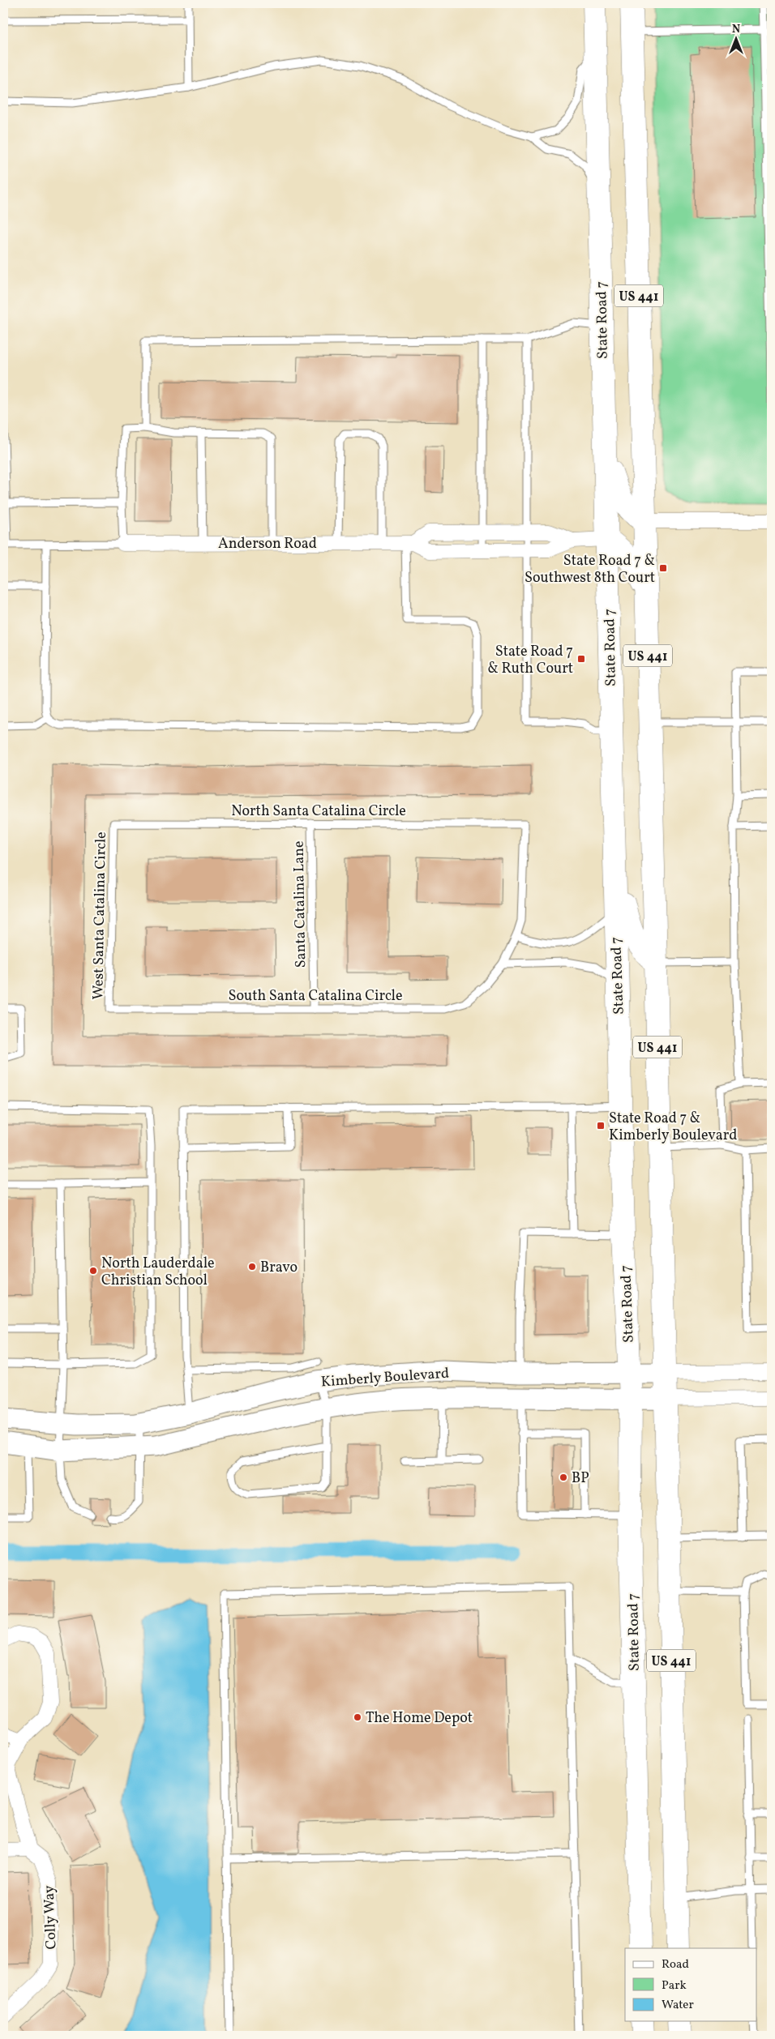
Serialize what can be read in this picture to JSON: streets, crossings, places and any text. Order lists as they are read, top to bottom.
{
  "streets": {
    "main road": ["US 441", "State Road 7"],
    "street": ["Anderson Road", "Kimberly Boulevard", "Colly Way"],
    "lane": [
      "North Santa Catalina Circle",
      "Santa Catalina Lane",
      "West Santa Catalina Circle",
      "South Santa Catalina Circle"
    ]
  },
  "crossings": [
    ["US 441", "Kimberly Boulevard"],
    ["State Road 7", "Anderson Road"],
    ["State Road 7", "Kimberly Boulevard"],
    ["North Santa Catalina Circle", "Santa Catalina Lane"],
    ["North Santa Catalina Circle", "West Santa Catalina Circle"],
    ["North Santa Catalina Circle", "South Santa Catalina Circle"],
    ["Santa Catalina Lane", "South Santa Catalina Circle"],
    ["West Santa Catalina Circle", "South Santa Catalina Circle"]
  ],
  "places": {
    "transit": ["State Road 7 & Southwest 8th Court", "State Road 7 & Ruth Court", "State Road 7 & Kimberly Boulevard"],
    "other": [
      "Bravo",
      "North Lauderdale Christian School",
      "BP",
      "The Home Depot"
    ]
  },
  "legend": ["Road", "Park", "Water"],
  "north": "top"
}
